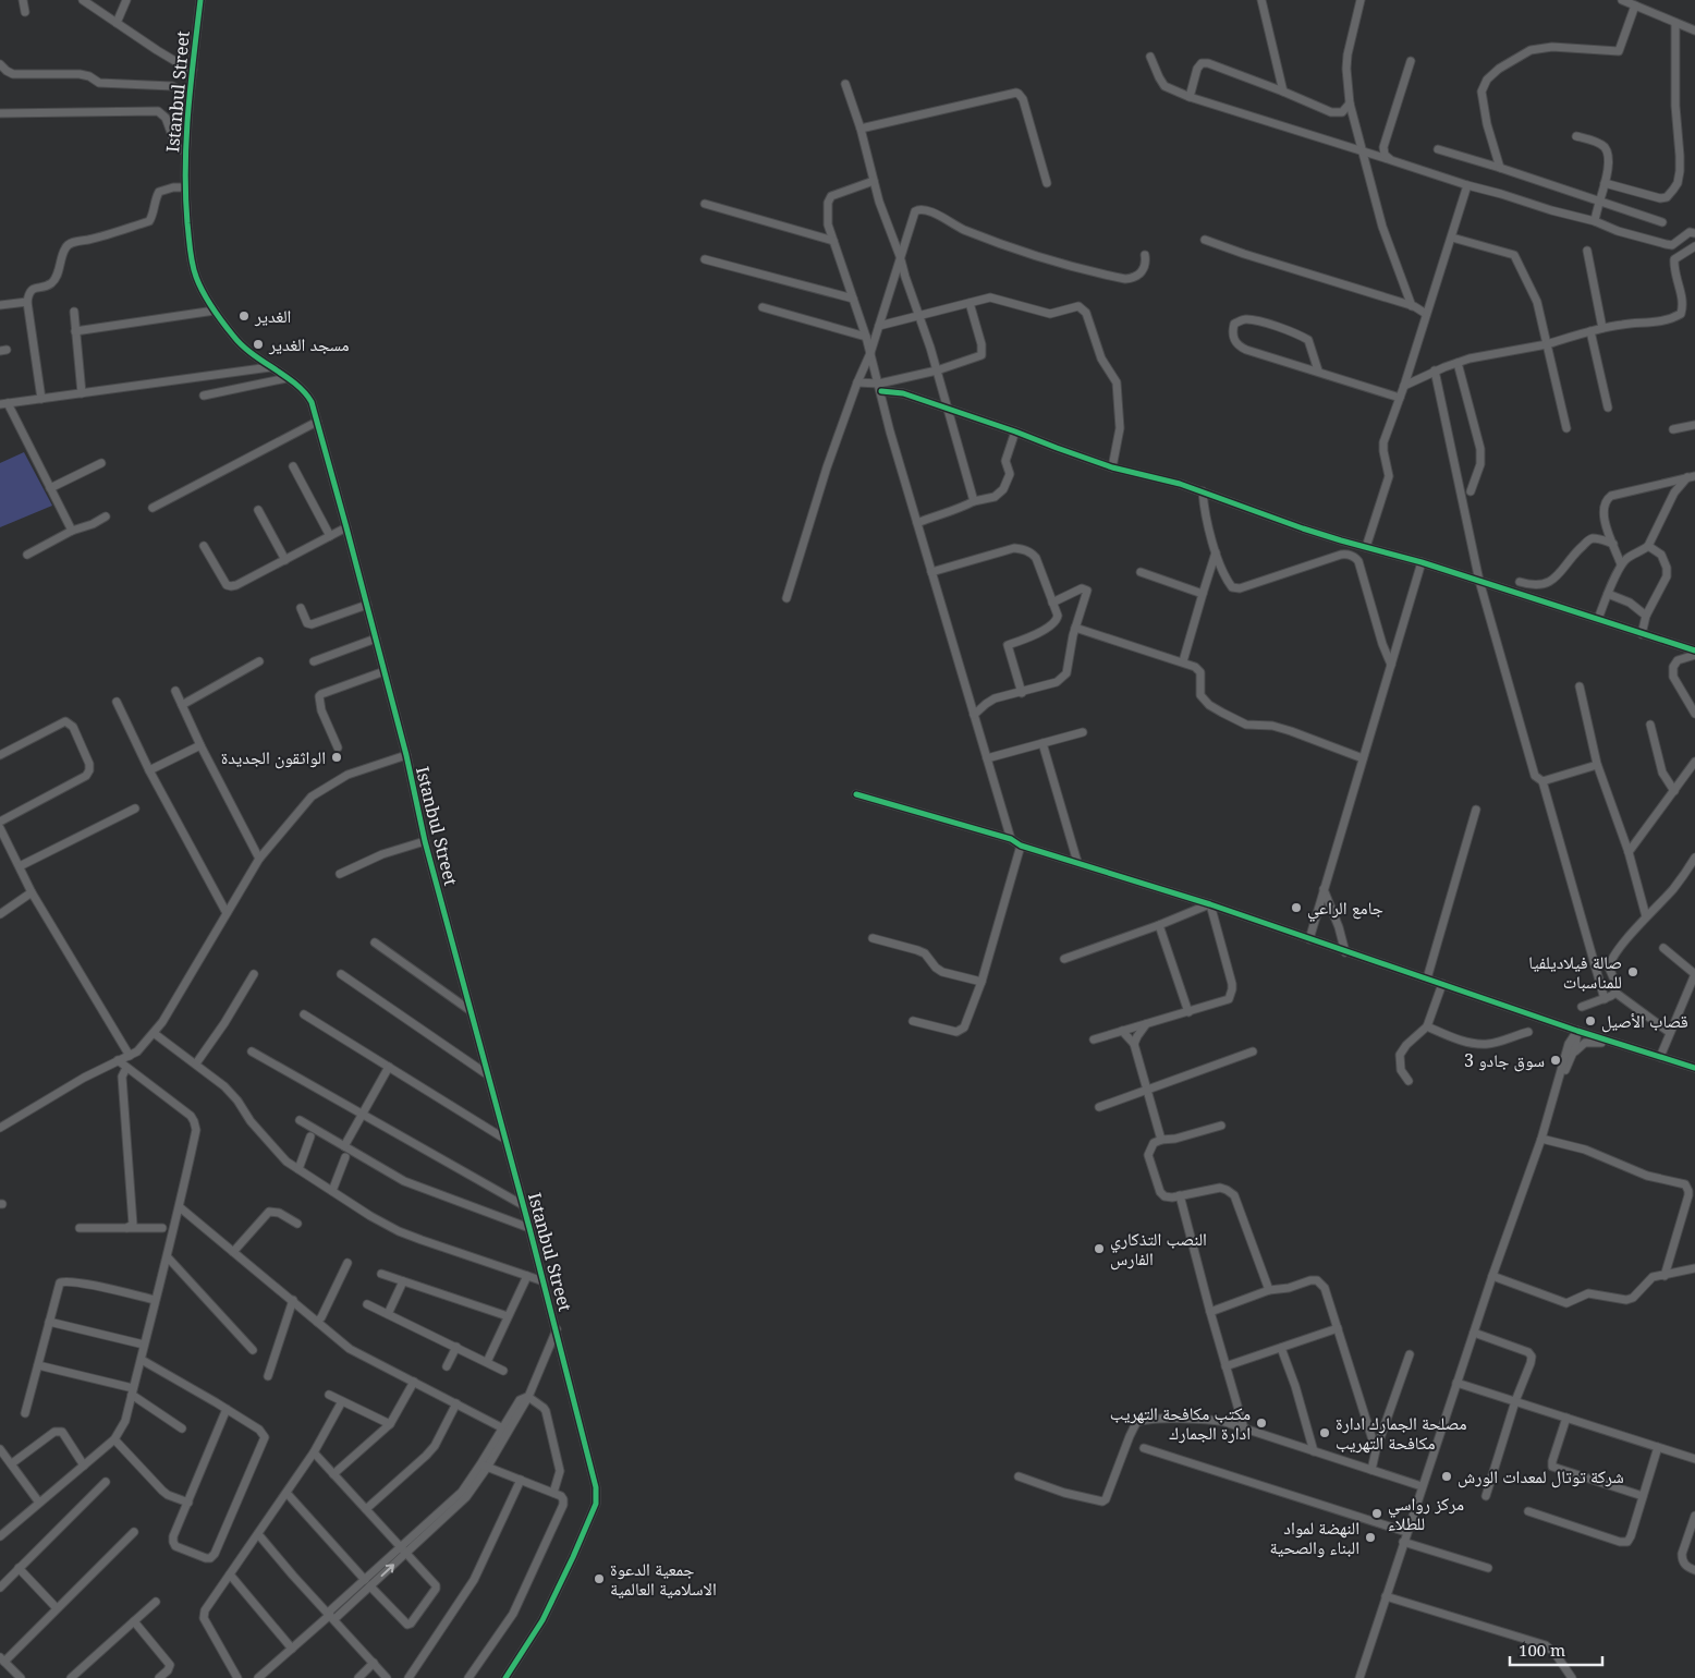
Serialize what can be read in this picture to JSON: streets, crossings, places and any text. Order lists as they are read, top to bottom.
{
  "streets": {
    "street": ["Istanbul Street"]
  },
  "places": [
    "الغدير",
    "مسجد الغدير",
    "الواثقون الجديدة",
    "جامع الراعي",
    "صالة فيلاديلفيا للمناسبات",
    "قصاب الأصيل",
    "سوق جادو 3",
    "النصب التذكاري الفارس",
    "مكتب مكافحة التهريب ادارة الجمارك",
    "مصلحة الجمارك ادارة مكافحة التهريب",
    "شركة توتال لمعدات الورش",
    "مركز رواسي للطلاء",
    "النهضة لمواد البناء والصحية",
    "جمعية الدعوة الاسلامية العالمية"
  ],
  "scale_bar": "100 m"
}
